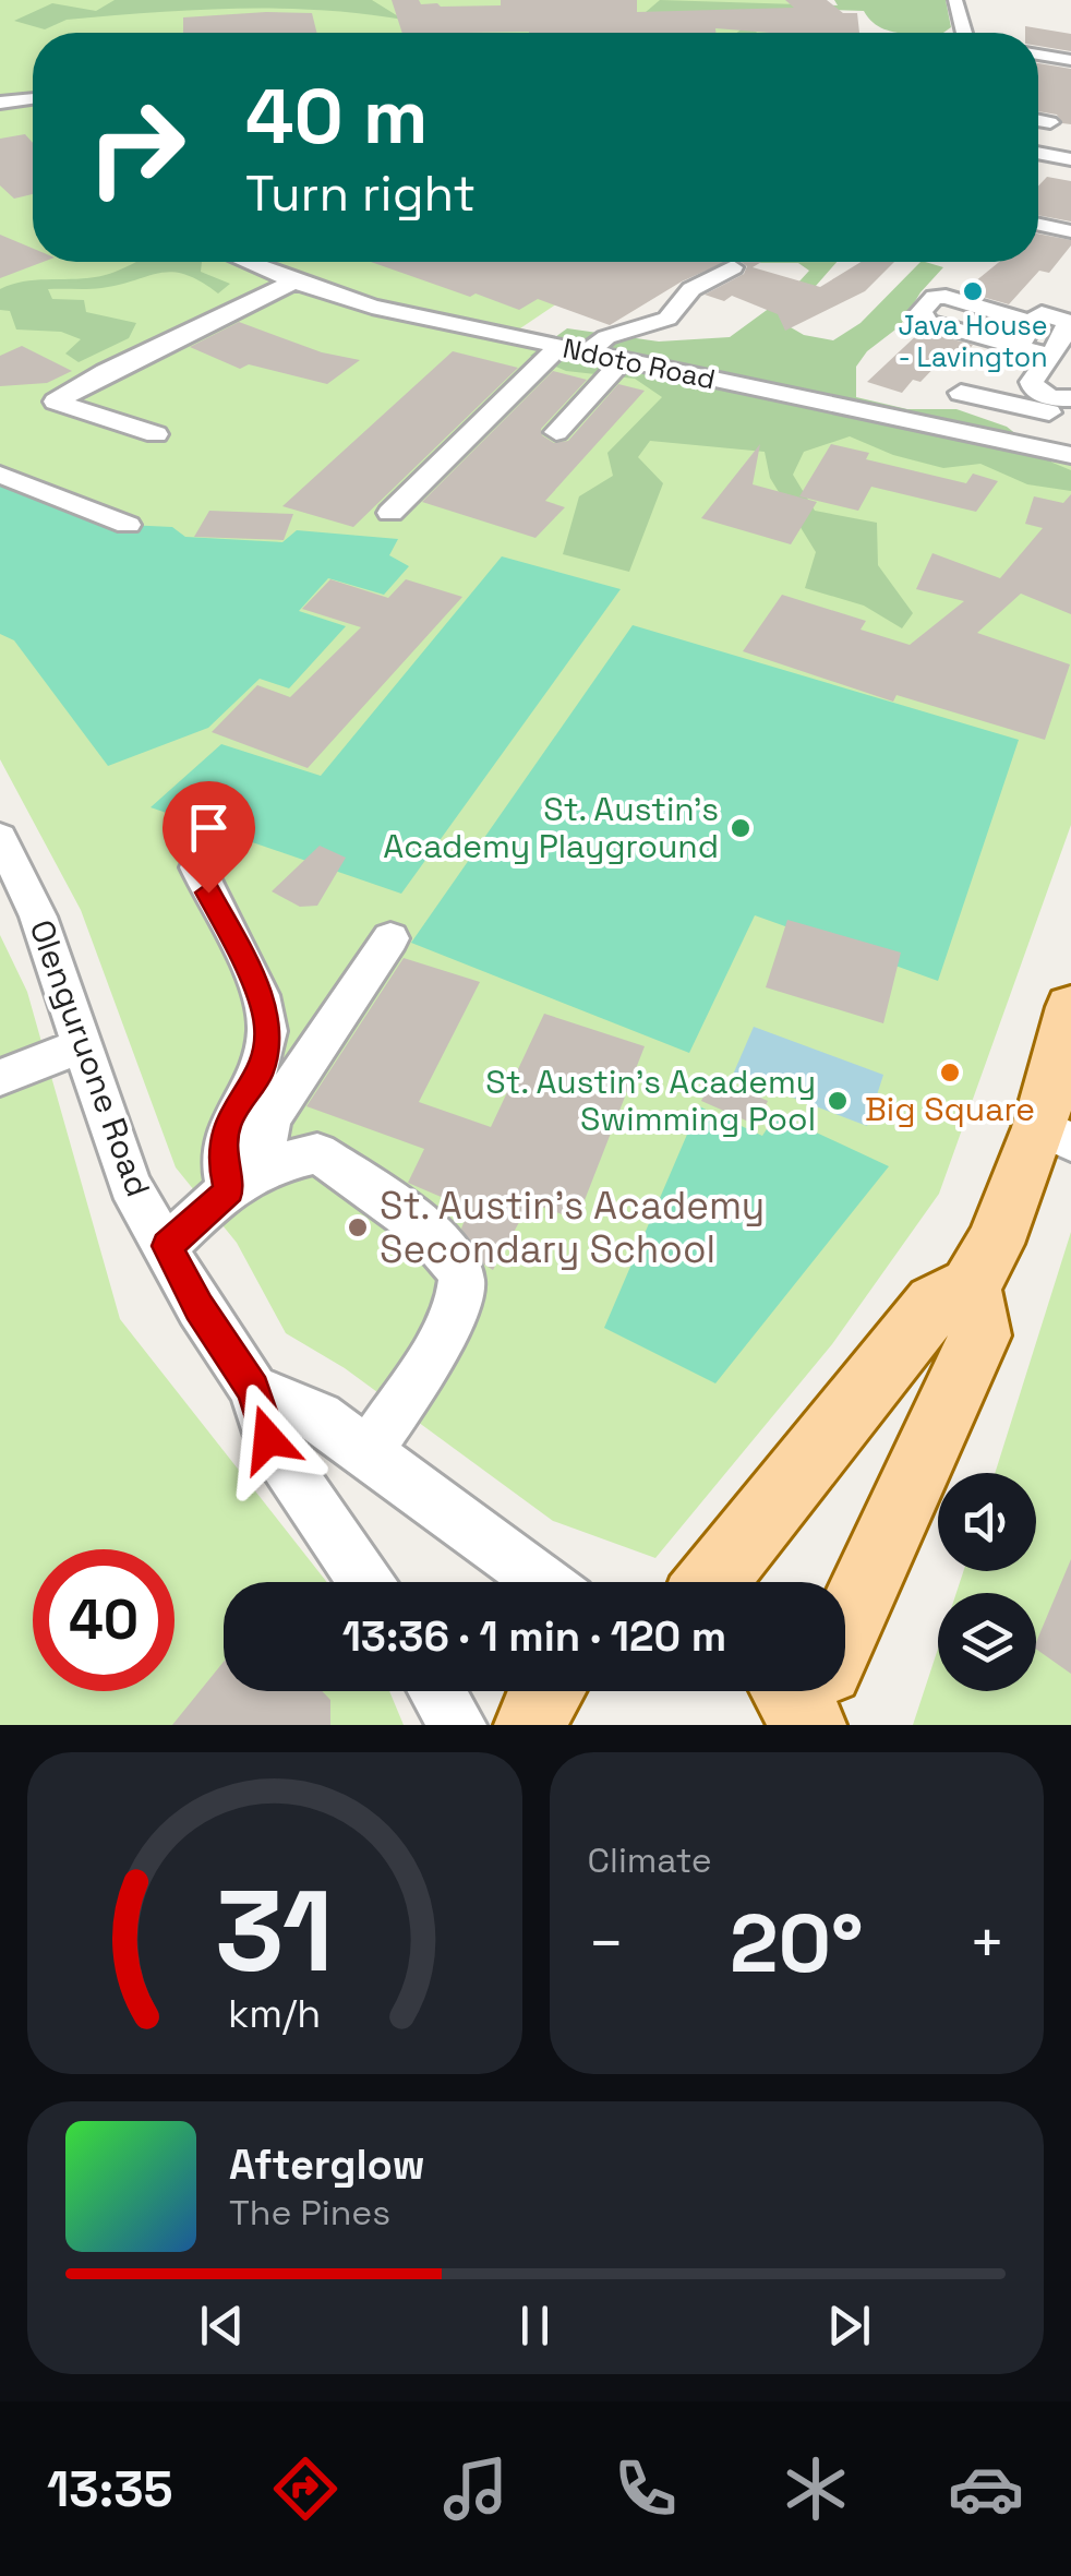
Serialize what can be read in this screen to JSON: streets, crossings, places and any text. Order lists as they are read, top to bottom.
{
  "streets": {
    "street": ["Ndoto Road", "Olenguruone Road"]
  },
  "places": [
    "Java House - Lavington",
    "St. Austin's Academy Playground",
    "Big Square",
    "St. Austin's Academy Swimming Pool",
    "St. Austin's Academy Secondary School"
  ],
  "page": {
    "turn": ["40 m", "Turn right"],
    "limit": "40",
    "trip": "13:36 · 1 min · 120 m",
    "tile": "Climate",
    "heat": ["−", "20°", "+"],
    "song": ["Afterglow", "The Pines"],
    "tabs": "13:35",
    "gauge": ["31", "km/h"]
  }
}
